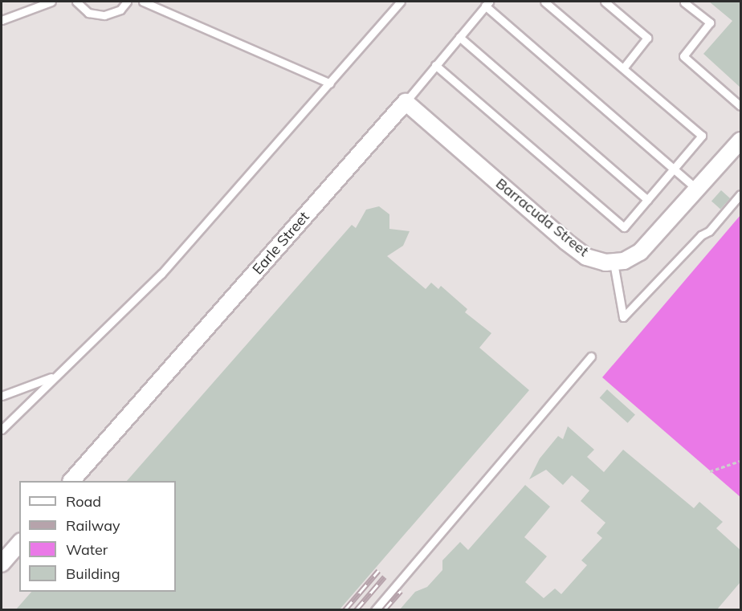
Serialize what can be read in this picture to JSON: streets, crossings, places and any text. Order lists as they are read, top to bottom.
{
  "streets": {
    "street": ["Barracuda Street", "Earle Street"]
  },
  "crossings": [
    ["Barracuda Street", "Earle Street"]
  ],
  "legend": [
    "Road",
    "Railway",
    "Water",
    "Building"
  ]
}
